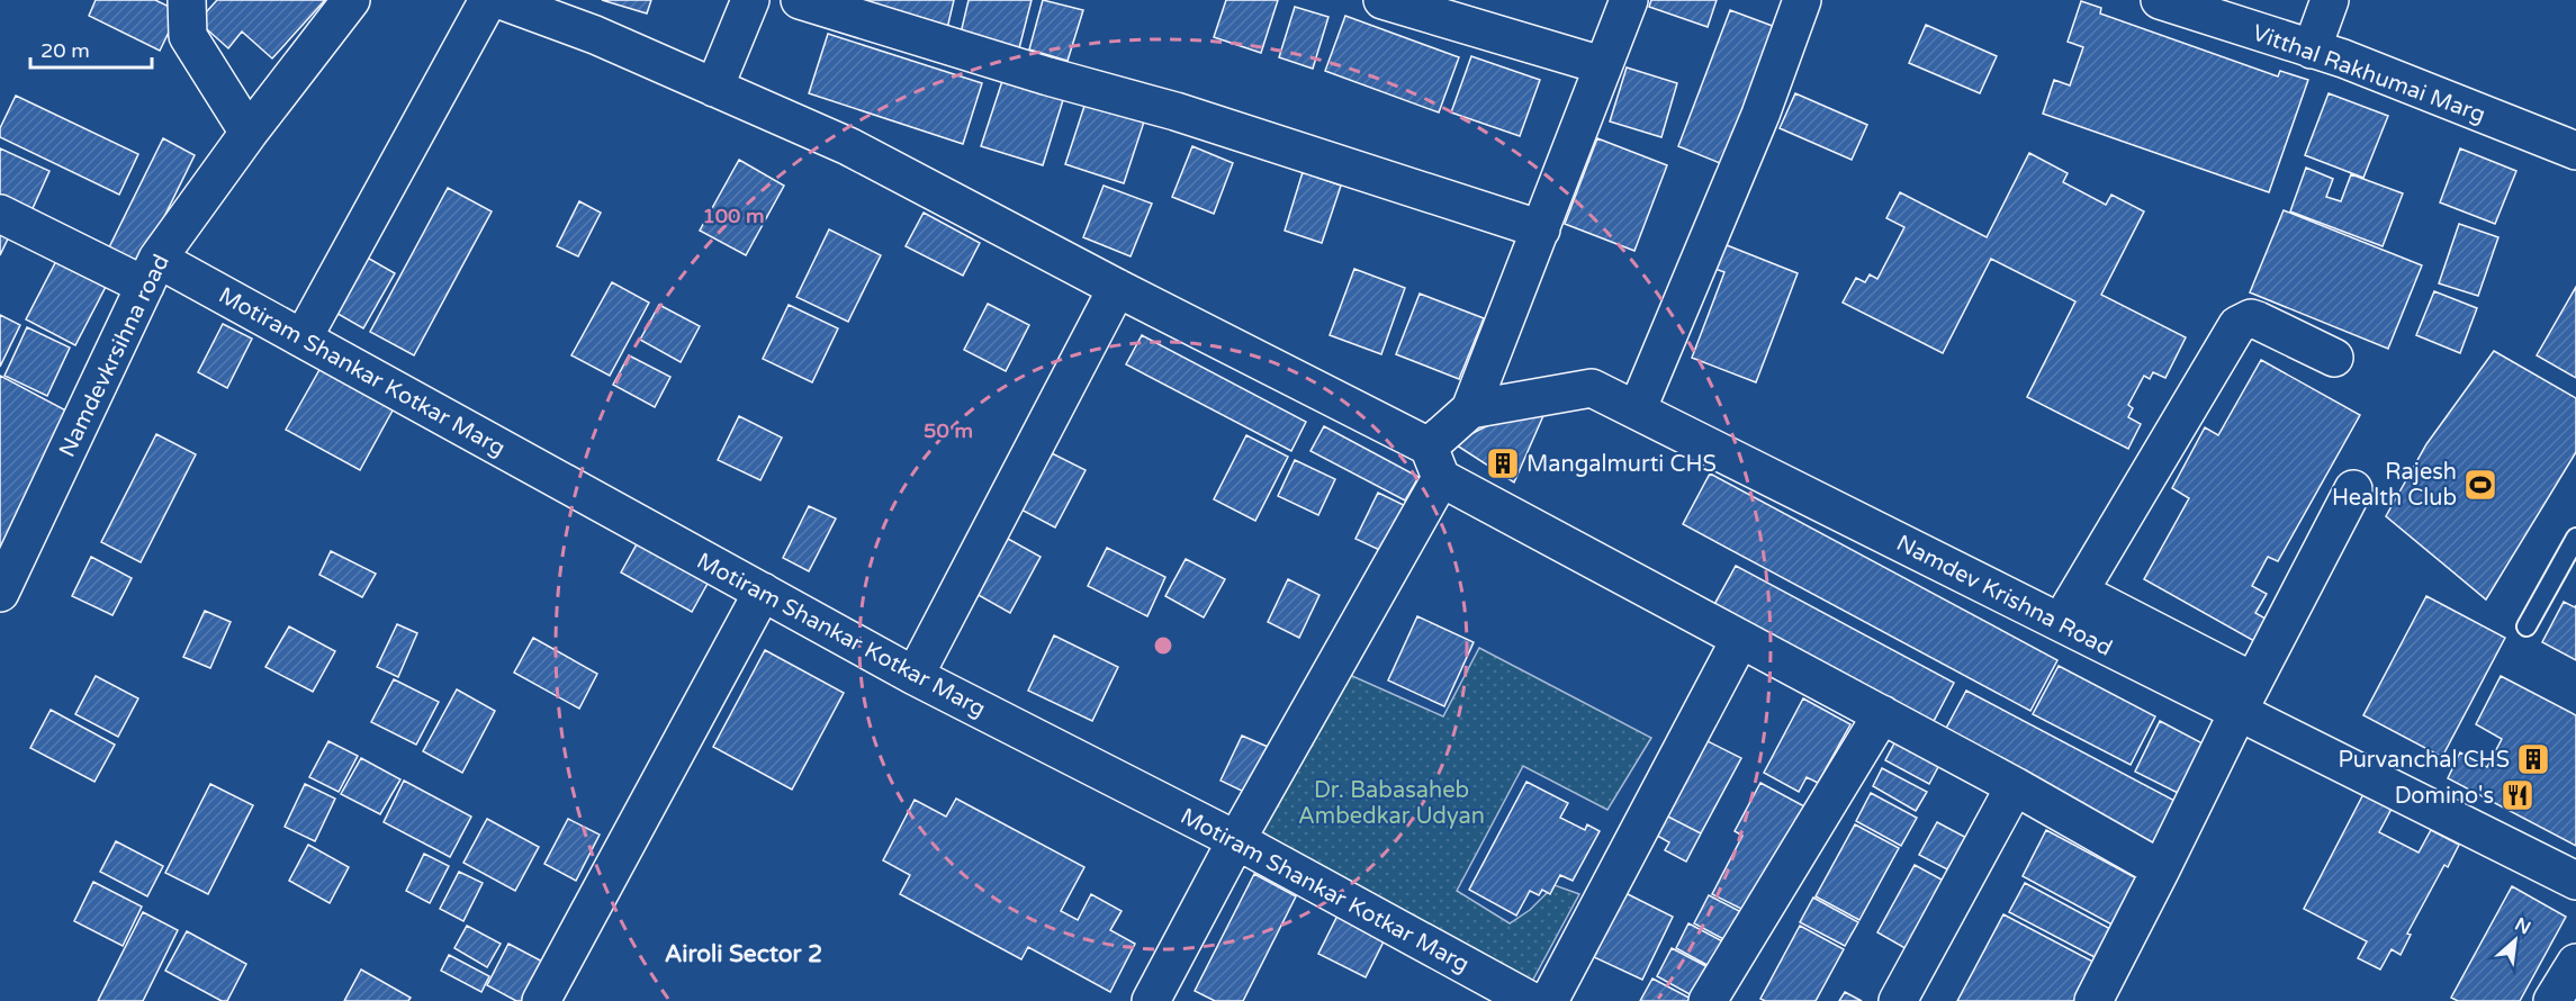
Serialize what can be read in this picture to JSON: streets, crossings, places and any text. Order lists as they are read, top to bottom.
{
  "streets": {
    "street": [
      "Vitthal Rakhumai Marg",
      "Namdevkrsihna road",
      "Motiram Shankar Kotkar Marg",
      "Namdev Krishna Road"
    ]
  },
  "crossings": [
    ["Namdevkrsihna road", "Motiram Shankar Kotkar Marg"]
  ],
  "districts": ["Airoli Sector 2"],
  "parks": ["Dr. Babasaheb Ambedkar Udyan"],
  "places": {
    "building": ["Mangalmurti CHS", "Purvanchal CHS"],
    "sports": ["Rajesh Health Club"],
    "restaurant": ["Domino's"]
  },
  "scale_bar": "20 m",
  "north": "top right",
  "rings": ["100 m", "50 m"]
}
